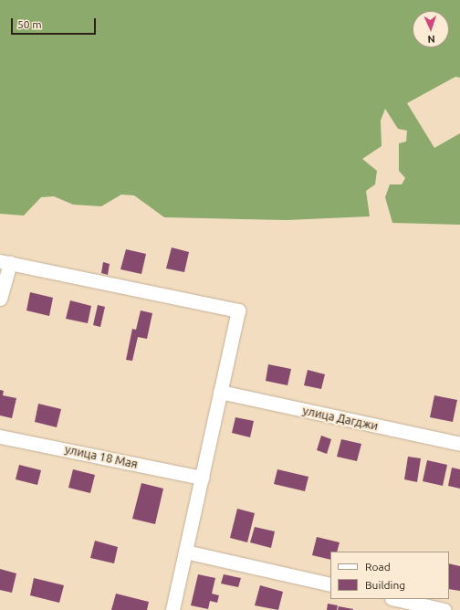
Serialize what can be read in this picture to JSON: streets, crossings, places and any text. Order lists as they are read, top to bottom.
{
  "streets": {
    "street": ["улица Дагджи", "улица 18 Мая"]
  },
  "legend": ["Road", "Building"],
  "scale_bar": "50 m",
  "north": "bottom"
}
